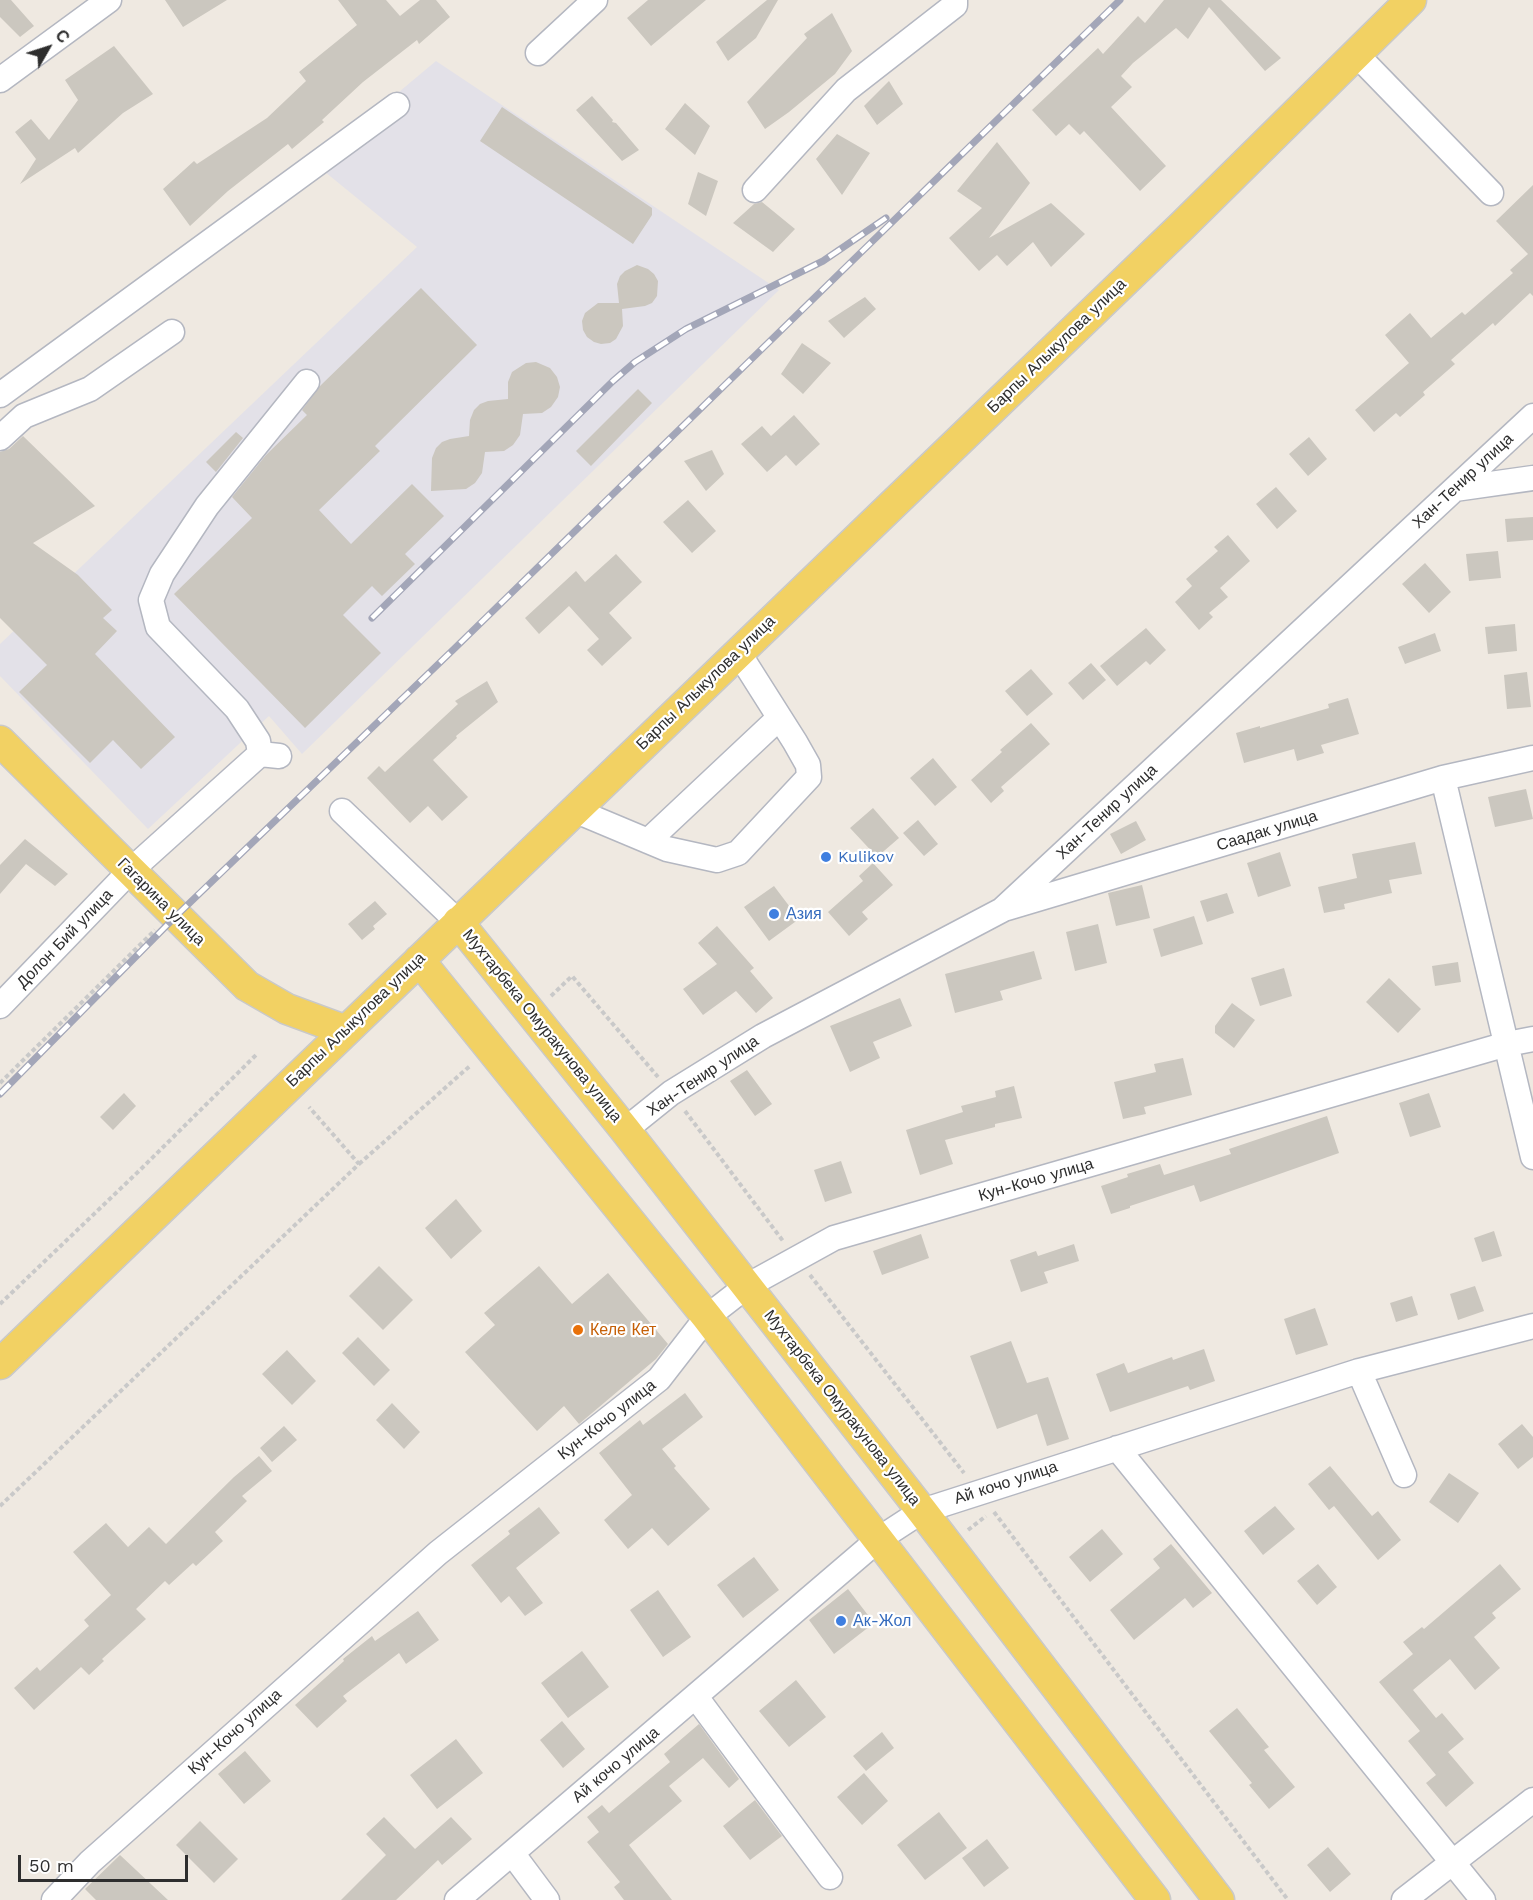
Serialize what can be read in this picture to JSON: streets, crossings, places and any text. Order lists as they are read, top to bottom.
{
  "streets": {
    "main road": ["Барпы Алыкулова улица", "Гагарина улица", "Мухтарбека Омуракунова улица"],
    "street": [
      "Хан-Тенир улица",
      "Саадак улица",
      "Долон Бий улица",
      "Кун-Кочо улица",
      "Ай кочо улица"
    ]
  },
  "crossings": [
    ["Барпы Алыкулова улица", "Гагарина улица"],
    ["Барпы Алыкулова улица", "Мухтарбека Омуракунова улица"],
    ["Хан-Тенир улица", "Саадак улица"],
    ["Хан-Тенир улица", "Мухтарбека Омуракунова улица"],
    ["Гагарина улица", "Долон Бий улица"],
    ["Мухтарбека Омуракунова улица", "Кун-Кочо улица"],
    ["Мухтарбека Омуракунова улица", "Ай кочо улица"]
  ],
  "places": [
    "Kulikov",
    "Азия",
    "Келе Кет",
    "Ак-Жол"
  ],
  "scale_bar": "50 m",
  "north": "top right"
}
